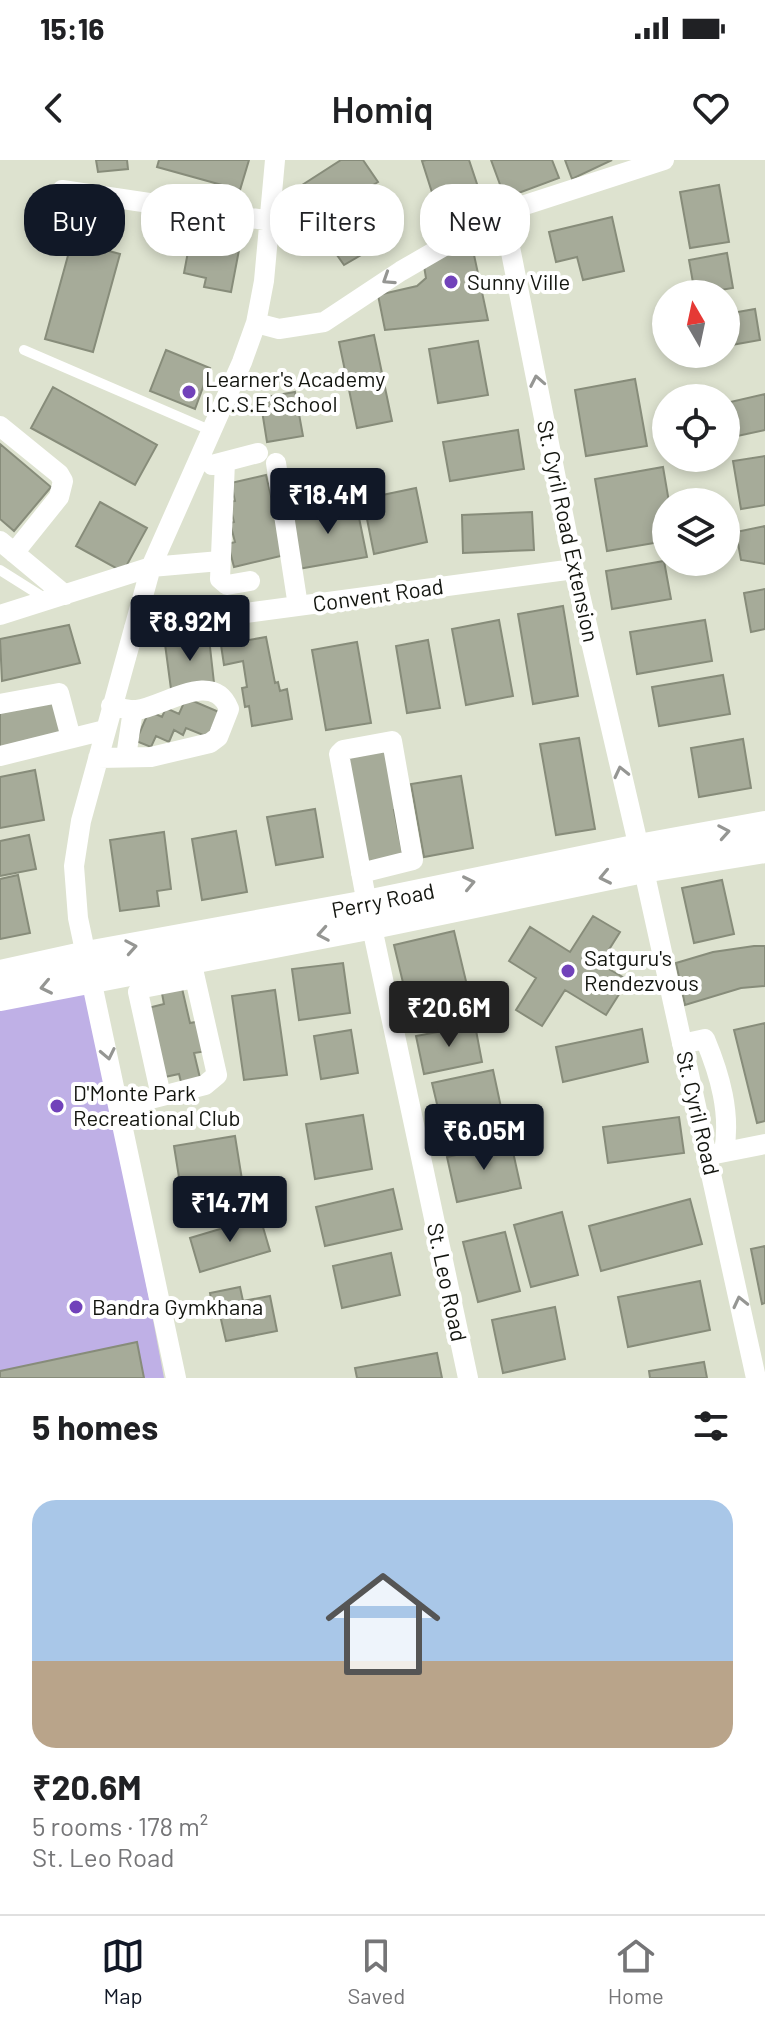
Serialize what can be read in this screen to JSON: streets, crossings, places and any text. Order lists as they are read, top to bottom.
{
  "streets": {
    "main road": ["Perry Road"],
    "street": [
      "St. Cyril Road Extension",
      "Convent Road",
      "St. Cyril Road",
      "St. Leo Road"
    ]
  },
  "crossings": [
    ["St. Cyril Road Extension", "Convent Road"],
    ["St. Cyril Road Extension", "Perry Road"],
    ["St. Cyril Road Extension", "St. Cyril Road"],
    ["Perry Road", "St. Cyril Road"],
    ["Perry Road", "St. Leo Road"]
  ],
  "one_way": ["St. Cyril Road Extension", "St. Cyril Road"],
  "places": [
    "Sunny Ville",
    "Learner's Academy I.C.S.E School",
    "Satguru's Rendezvous",
    "D'Monte Park Recreational Club",
    "Bandra Gymkhana"
  ],
  "north": "top",
  "page": {
    "status": "15:16",
    "header": "Homiq",
    "chip": [
      "Buy",
      "Rent",
      "Filters",
      "New"
    ],
    "price": [
      "₹18.4M",
      "₹8.92M",
      "₹20.6M",
      "₹6.05M",
      "₹14.7M"
    ],
    "heading": "5 homes",
    "list": [
      {
        "name": "₹20.6M",
        "note": "5 rooms · 178 m² · St. Leo Road"
      }
    ],
    "tabs": ["Map", "Saved", "Home"]
  }
}
